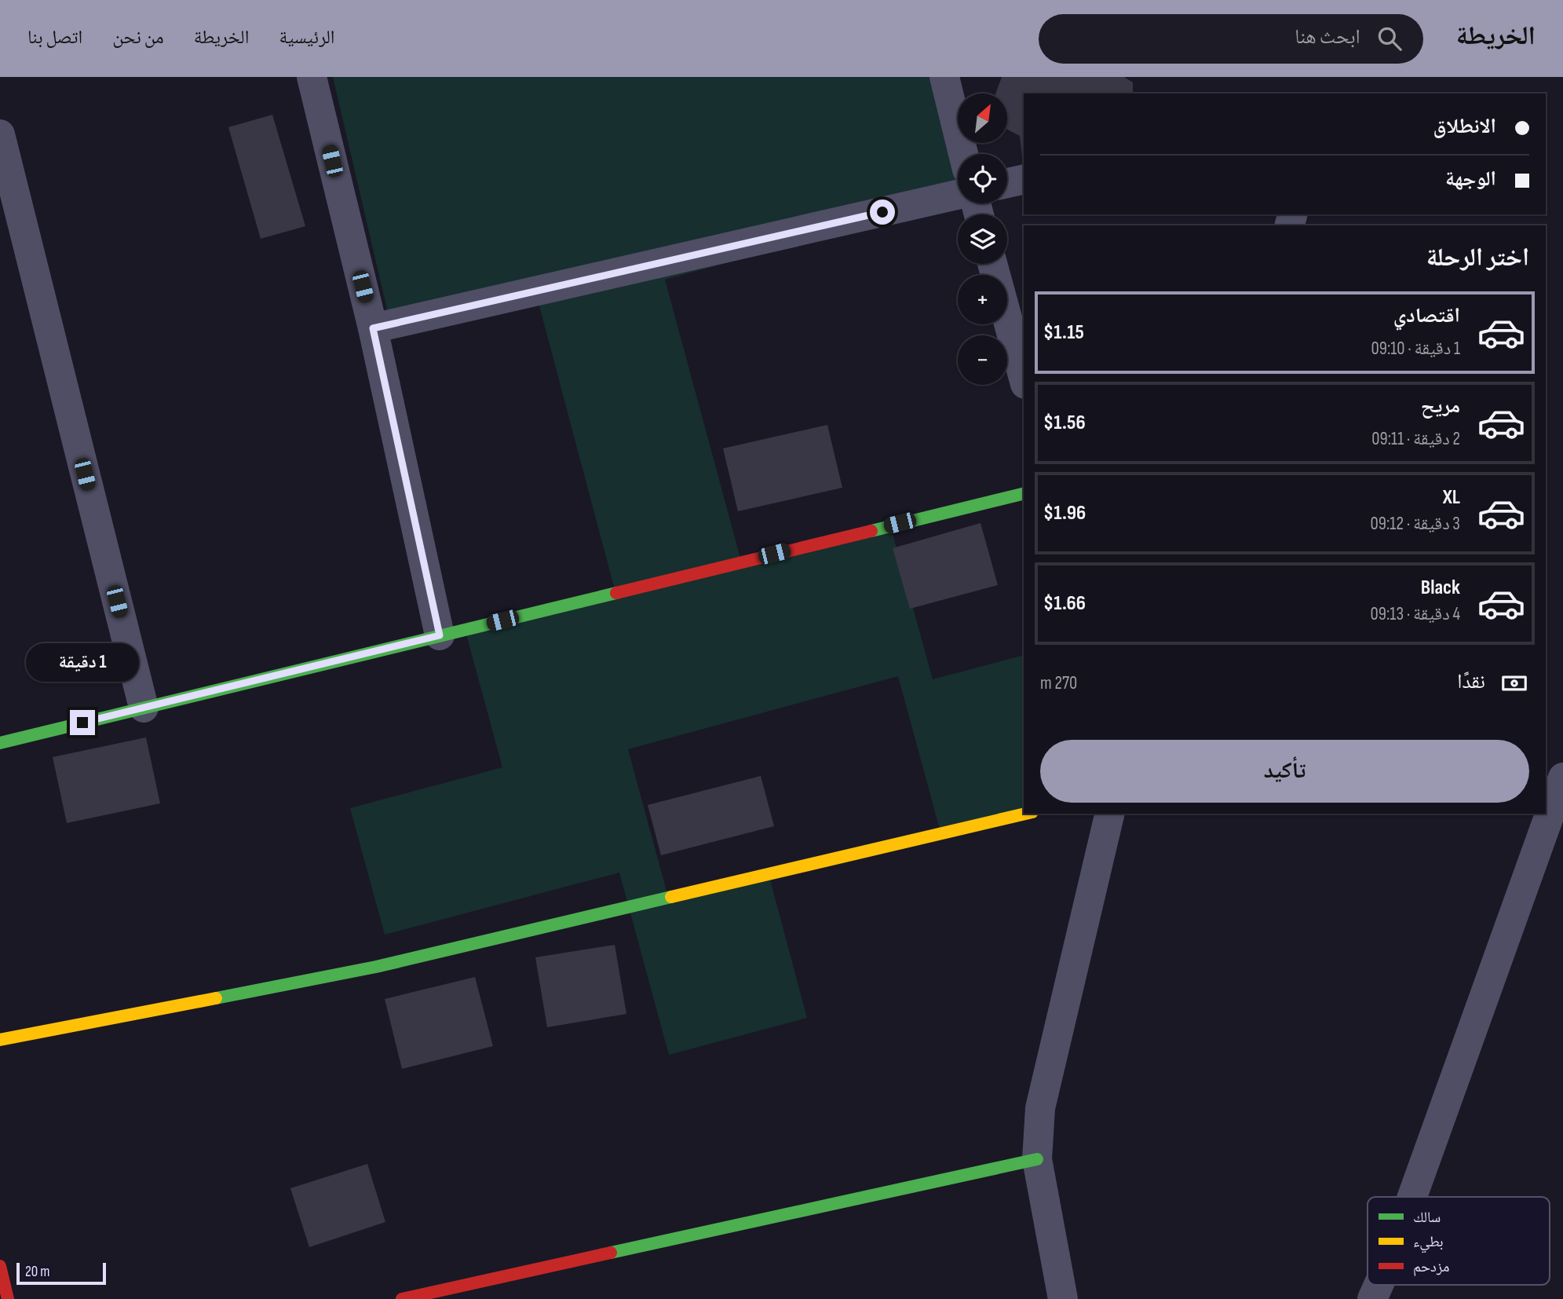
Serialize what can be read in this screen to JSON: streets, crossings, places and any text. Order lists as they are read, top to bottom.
{
  "legend": ["سالك", "بطيء", "مزدحم"],
  "scale_bar": "20 m",
  "north": "top right",
  "page": {
    "header": "الخريطة",
    "search": "ابحث هنا",
    "nav": [
      "الرئيسية",
      "الخريطة",
      "من نحن",
      "اتصل بنا"
    ],
    "map_buttons": ["+", "−"],
    "banner": ["الانطلاق", "الوجهة"],
    "heading": "اختر الرحلة",
    "list": [
      {
        "name": "اقتصادي",
        "note": "1 دقيقة · 09:10",
        "value": "$1.15"
      },
      {
        "name": "مريح",
        "note": "2 دقيقة · 09:11",
        "value": "$1.56"
      },
      {
        "name": "XL",
        "note": "3 دقيقة · 09:12",
        "value": "$1.96"
      },
      {
        "name": "Black",
        "note": "4 دقيقة · 09:13",
        "value": "$1.66"
      }
    ],
    "bubble": "1 دقيقة",
    "pay": ["نقدًا", "270 m"],
    "buttons": "تأكيد",
    "scale": "20 m"
  }
}
